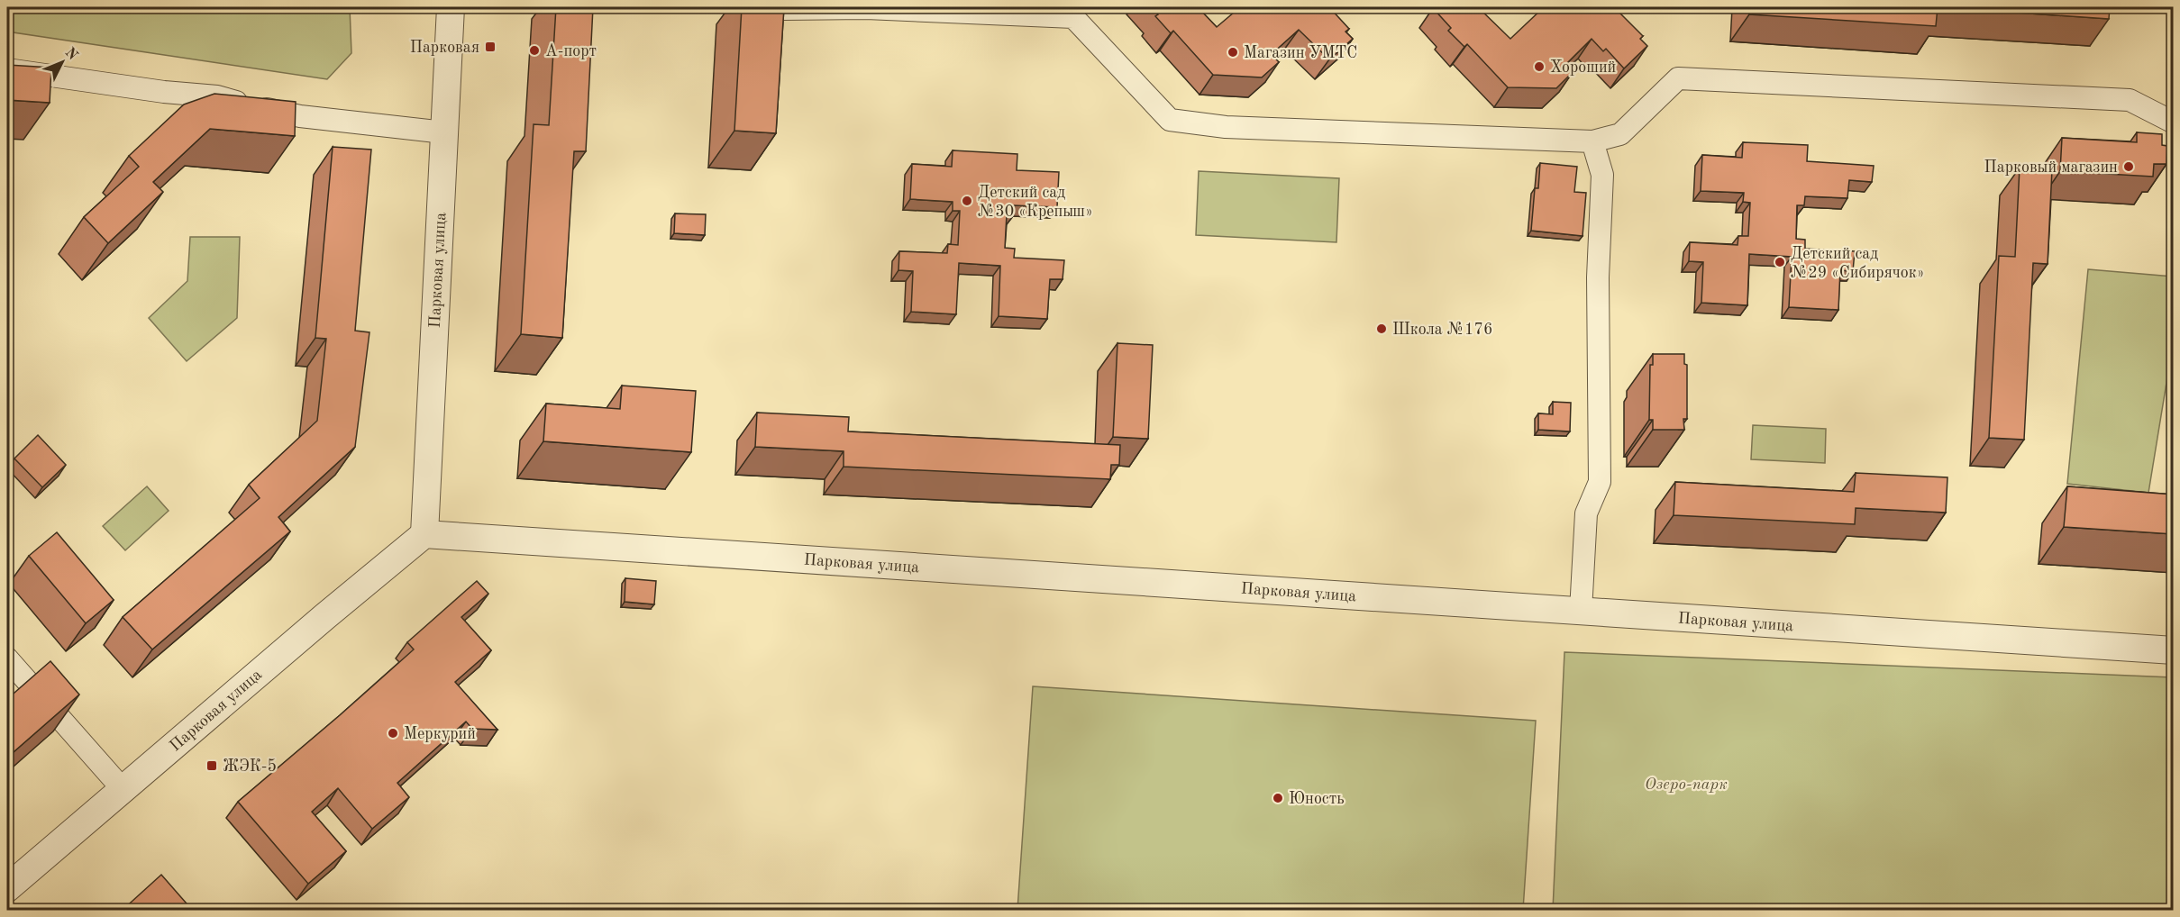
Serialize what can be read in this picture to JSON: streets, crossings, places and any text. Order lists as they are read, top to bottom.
{
  "streets": {
    "street": ["Парковая улица"]
  },
  "parks": ["Озеро-парк"],
  "places": {
    "transit": ["Парковая", "ЖЭК-5"],
    "other": [
      "А-порт",
      "Магазин УМТС",
      "Хороший",
      "Парковый магазин",
      "Детский сад №30 «Крепыш»",
      "Детский сад №29 «Сибирячок»",
      "Школа №176",
      "Меркурий",
      "Юность"
    ]
  },
  "north": "top right"
}
